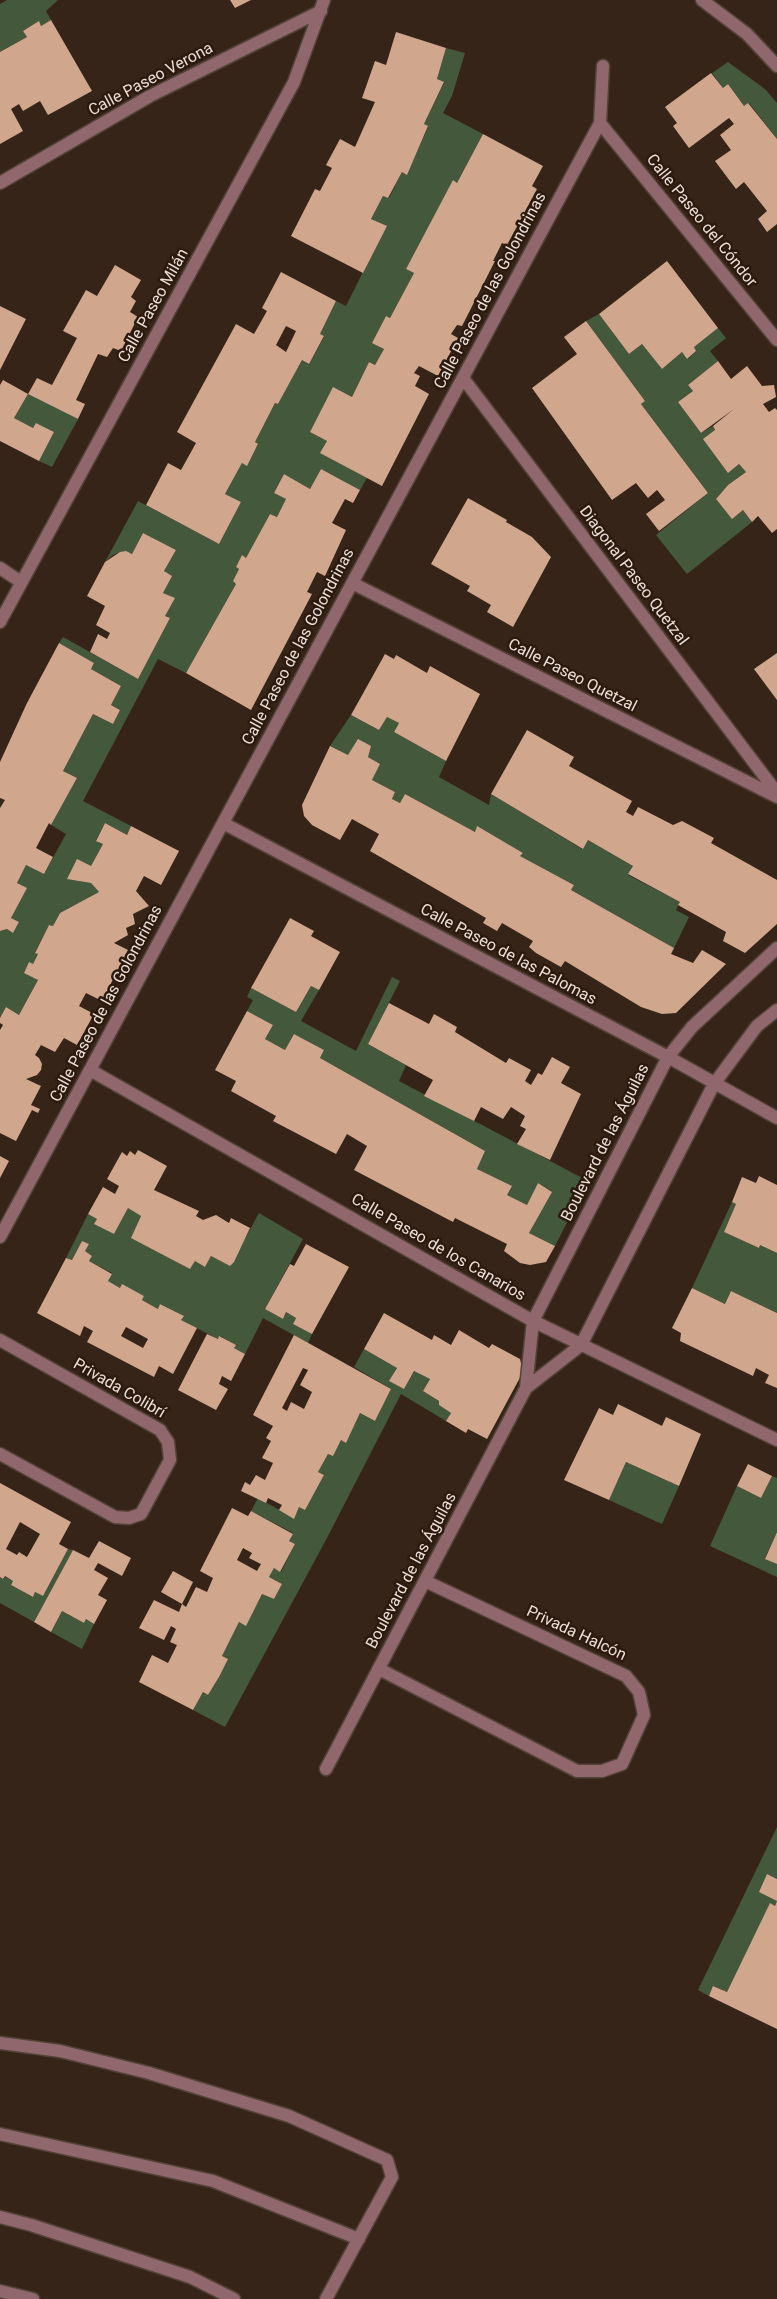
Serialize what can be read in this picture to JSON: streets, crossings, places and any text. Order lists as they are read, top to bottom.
{
  "streets": {
    "street": [
      "Calle Paseo Verona",
      "Calle Paseo del Cóndor",
      "Calle Paseo de las Golondrinas",
      "Calle Paseo Milán",
      "Diagonal Paseo Quetzal",
      "Calle Paseo Quetzal",
      "Calle Paseo de las Palomas",
      "Boulevard de las Águilas",
      "Calle Paseo de los Canarios",
      "Privada Colibrí",
      "Privada Halcón"
    ]
  },
  "crossings": [
    ["Calle Paseo Verona", "Calle Paseo Milán"],
    ["Calle Paseo del Cóndor", "Calle Paseo de las Golondrinas"],
    ["Calle Paseo de las Golondrinas", "Diagonal Paseo Quetzal"],
    ["Calle Paseo de las Golondrinas", "Calle Paseo Quetzal"],
    ["Calle Paseo de las Golondrinas", "Calle Paseo de las Palomas"],
    ["Calle Paseo de las Golondrinas", "Calle Paseo de los Canarios"],
    ["Calle Paseo de las Palomas", "Boulevard de las Águilas"],
    ["Boulevard de las Águilas", "Calle Paseo de los Canarios"],
    ["Boulevard de las Águilas", "Privada Halcón"]
  ]
}
